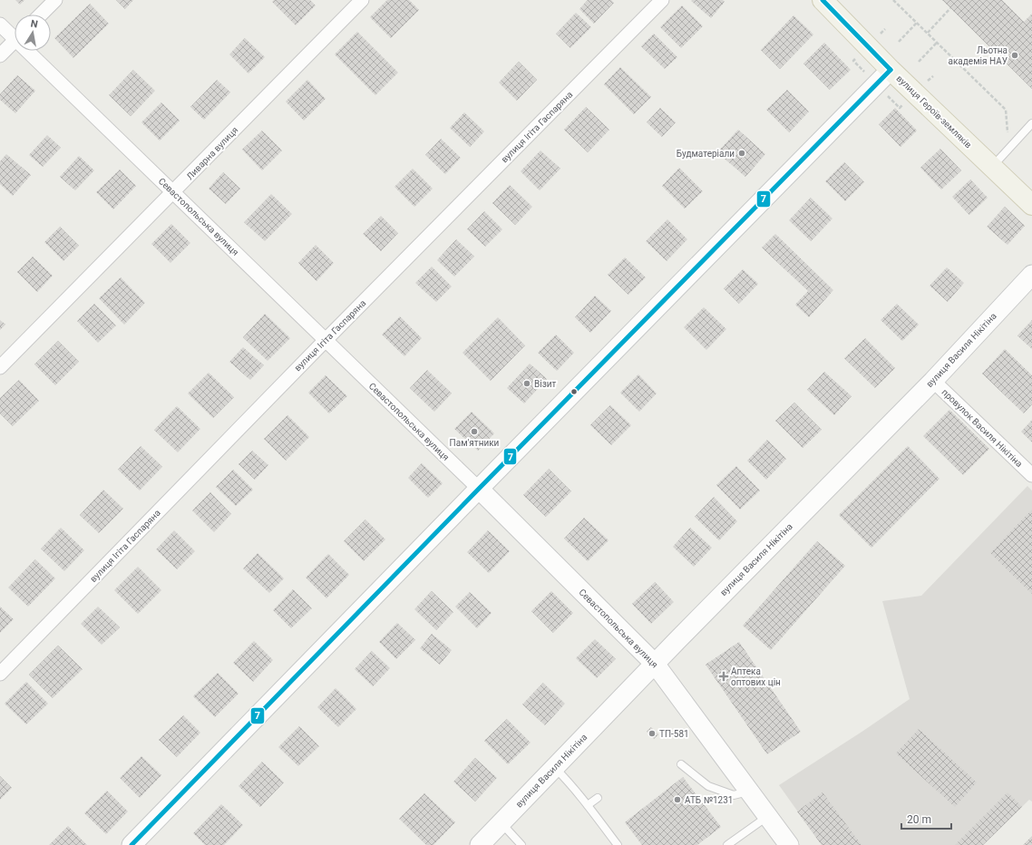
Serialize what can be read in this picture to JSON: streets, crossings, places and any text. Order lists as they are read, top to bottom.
{
  "streets": {
    "main road": ["вулиця Героїв-земляків"],
    "street": [
      "вулиця Ігіта Гаспаряна",
      "Ливарна вулиця",
      "Севастопольська вулиця",
      "вулиця Василя Нікітіна",
      "провулок Василя Нікітіна"
    ]
  },
  "crossings": [
    ["вулиця Ігіта Гаспаряна", "Севастопольська вулиця"],
    ["Ливарна вулиця", "Севастопольська вулиця"],
    ["Севастопольська вулиця", "вулиця Василя Нікітіна"],
    ["вулиця Василя Нікітіна", "провулок Василя Нікітіна"]
  ],
  "places": {
    "other": [
      "Льотна академія НАУ",
      "Будматеріали",
      "Візит",
      "Пам'ятники",
      "ТП-581",
      "АТБ №1231"
    ],
    "health": ["Аптека оптових цін"]
  },
  "lines": ["transit line 7"],
  "scale_bar": "20 m",
  "north": "top"
}
